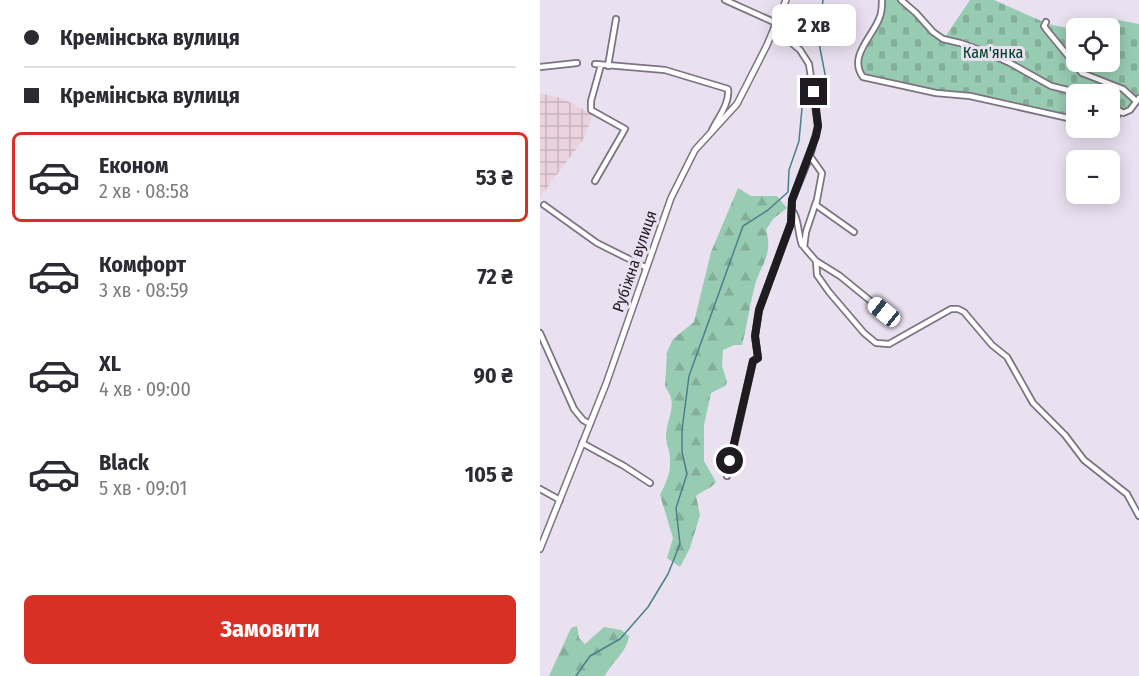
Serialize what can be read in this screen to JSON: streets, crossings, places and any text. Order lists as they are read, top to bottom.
{
  "streets": {
    "street": ["Рубіжна вулиця"]
  },
  "parks": ["Кам'янка"],
  "page": {
    "banner": ["Кремінська вулиця", "Кремінська вулиця"],
    "bubble": "2 хв",
    "map_buttons": ["+", "−"],
    "list": [
      {
        "name": "Економ",
        "note": "2 хв · 08:58",
        "value": "53 ₴"
      },
      {
        "name": "Комфорт",
        "note": "3 хв · 08:59",
        "value": "72 ₴"
      },
      {
        "name": "XL",
        "note": "4 хв · 09:00",
        "value": "90 ₴"
      },
      {
        "name": "Black",
        "note": "5 хв · 09:01",
        "value": "105 ₴"
      }
    ],
    "buttons": "Замовити"
  }
}
